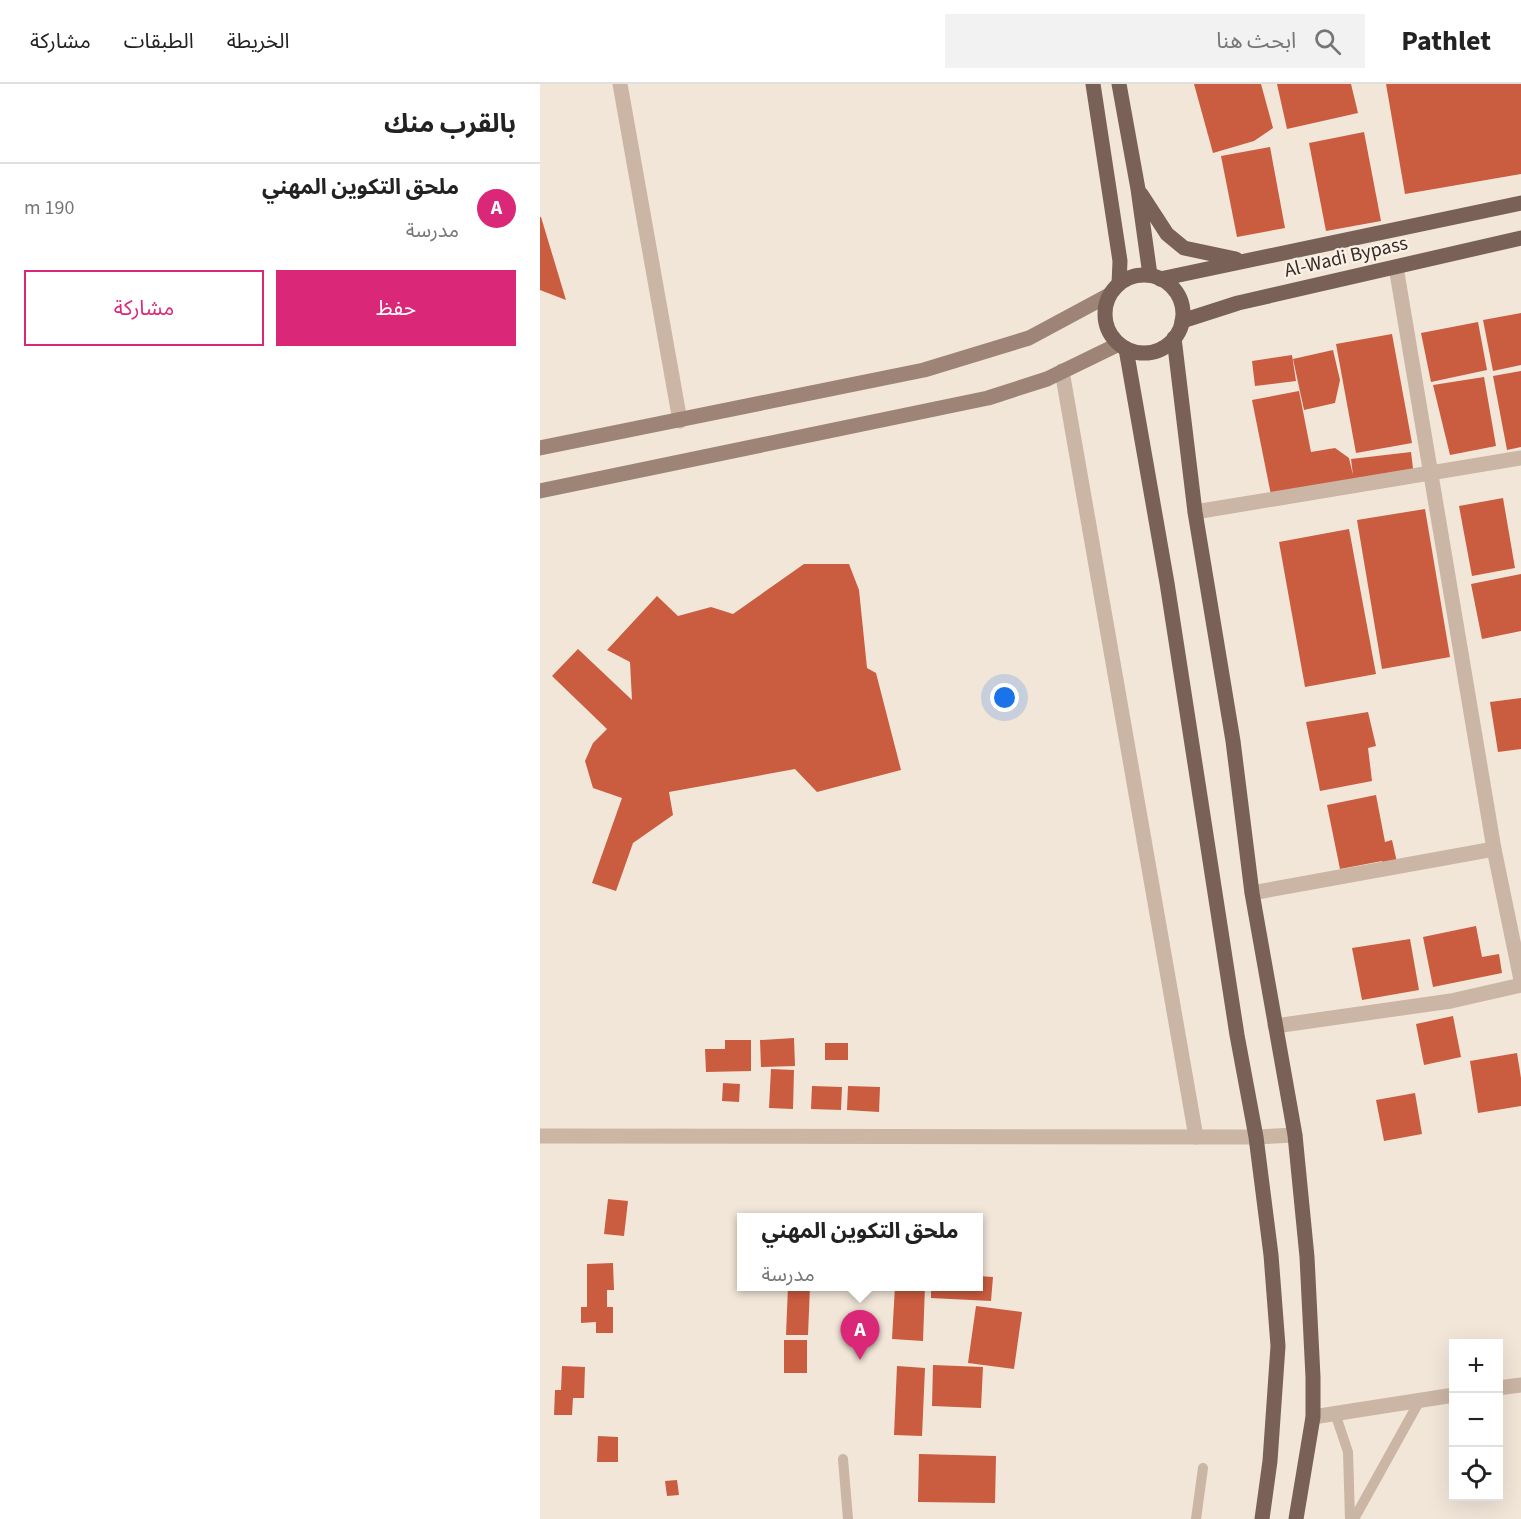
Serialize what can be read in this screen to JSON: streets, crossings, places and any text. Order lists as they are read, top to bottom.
{
  "streets": {
    "main road": ["Al-Wadi Bypass"]
  },
  "page": {
    "header": "Pathlet",
    "search": "ابحث هنا",
    "nav": ["الخريطة", "الطبقات", "مشاركة"],
    "heading": "بالقرب منك",
    "list": [
      {
        "mark": "A",
        "name": "ملحق التكوين المهني",
        "note": "مدرسة",
        "value": "190 m"
      }
    ],
    "buttons": ["حفظ", "مشاركة"],
    "popup": ["ملحق التكوين المهني", "مدرسة"],
    "pins": "A",
    "map_buttons": ["+", "−"]
  }
}
